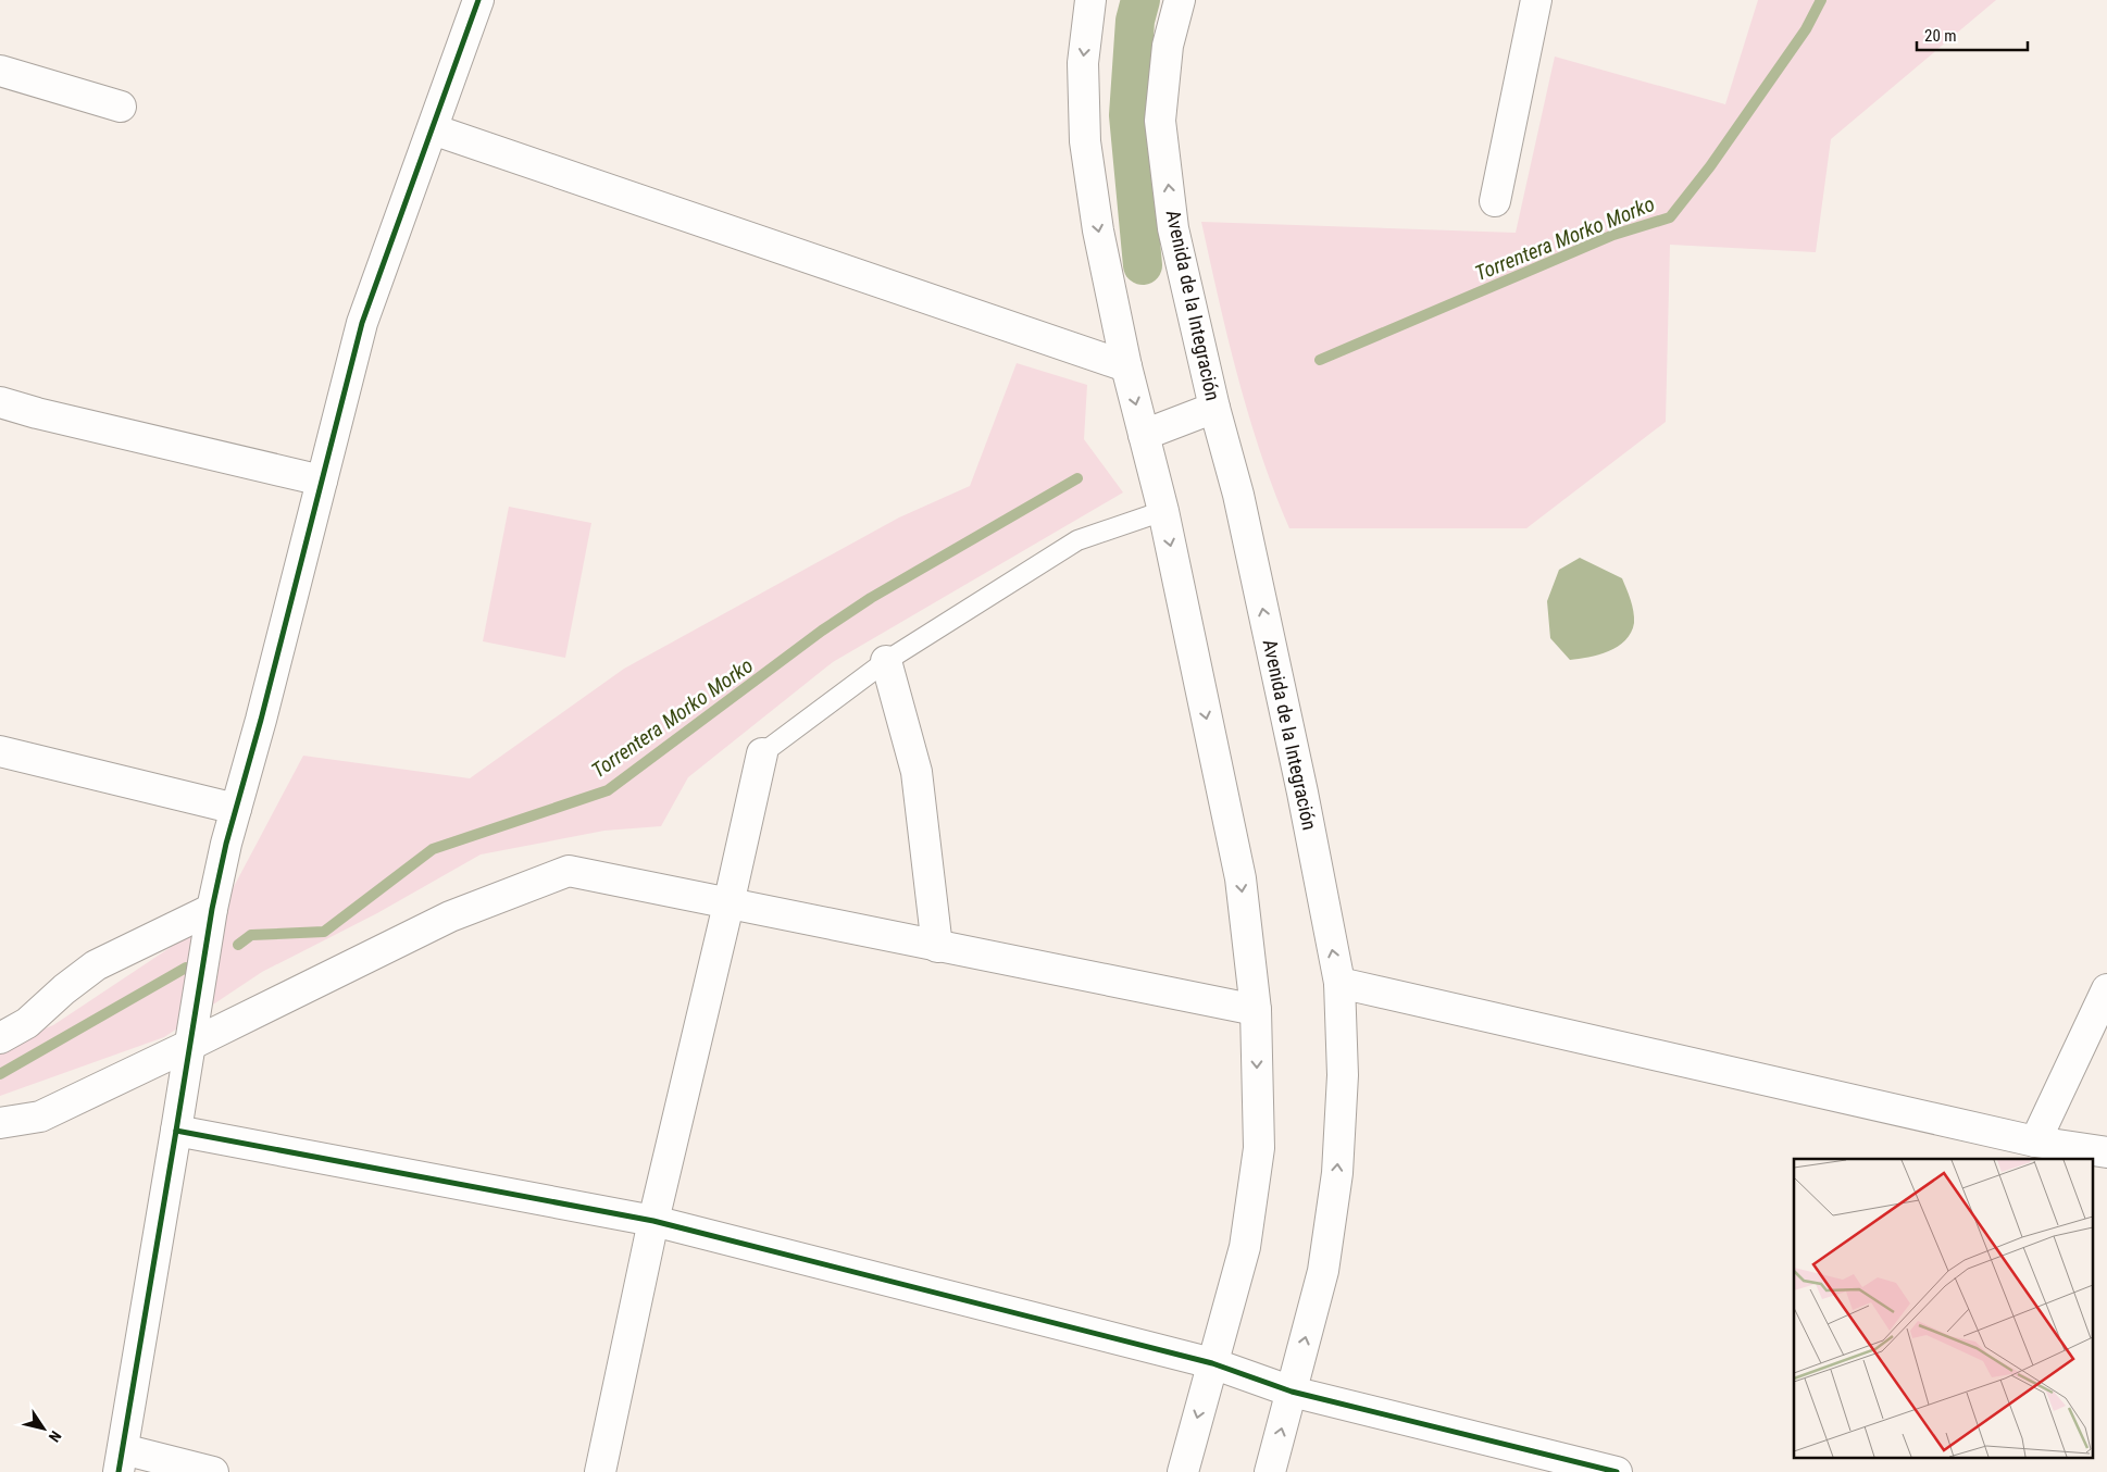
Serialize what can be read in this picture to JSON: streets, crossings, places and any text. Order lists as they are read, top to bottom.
{
  "streets": {
    "street": ["Avenida de la Integración"]
  },
  "water": ["Torrentera Morko Morko"],
  "scale_bar": "20 m",
  "north": "bottom right"
}
